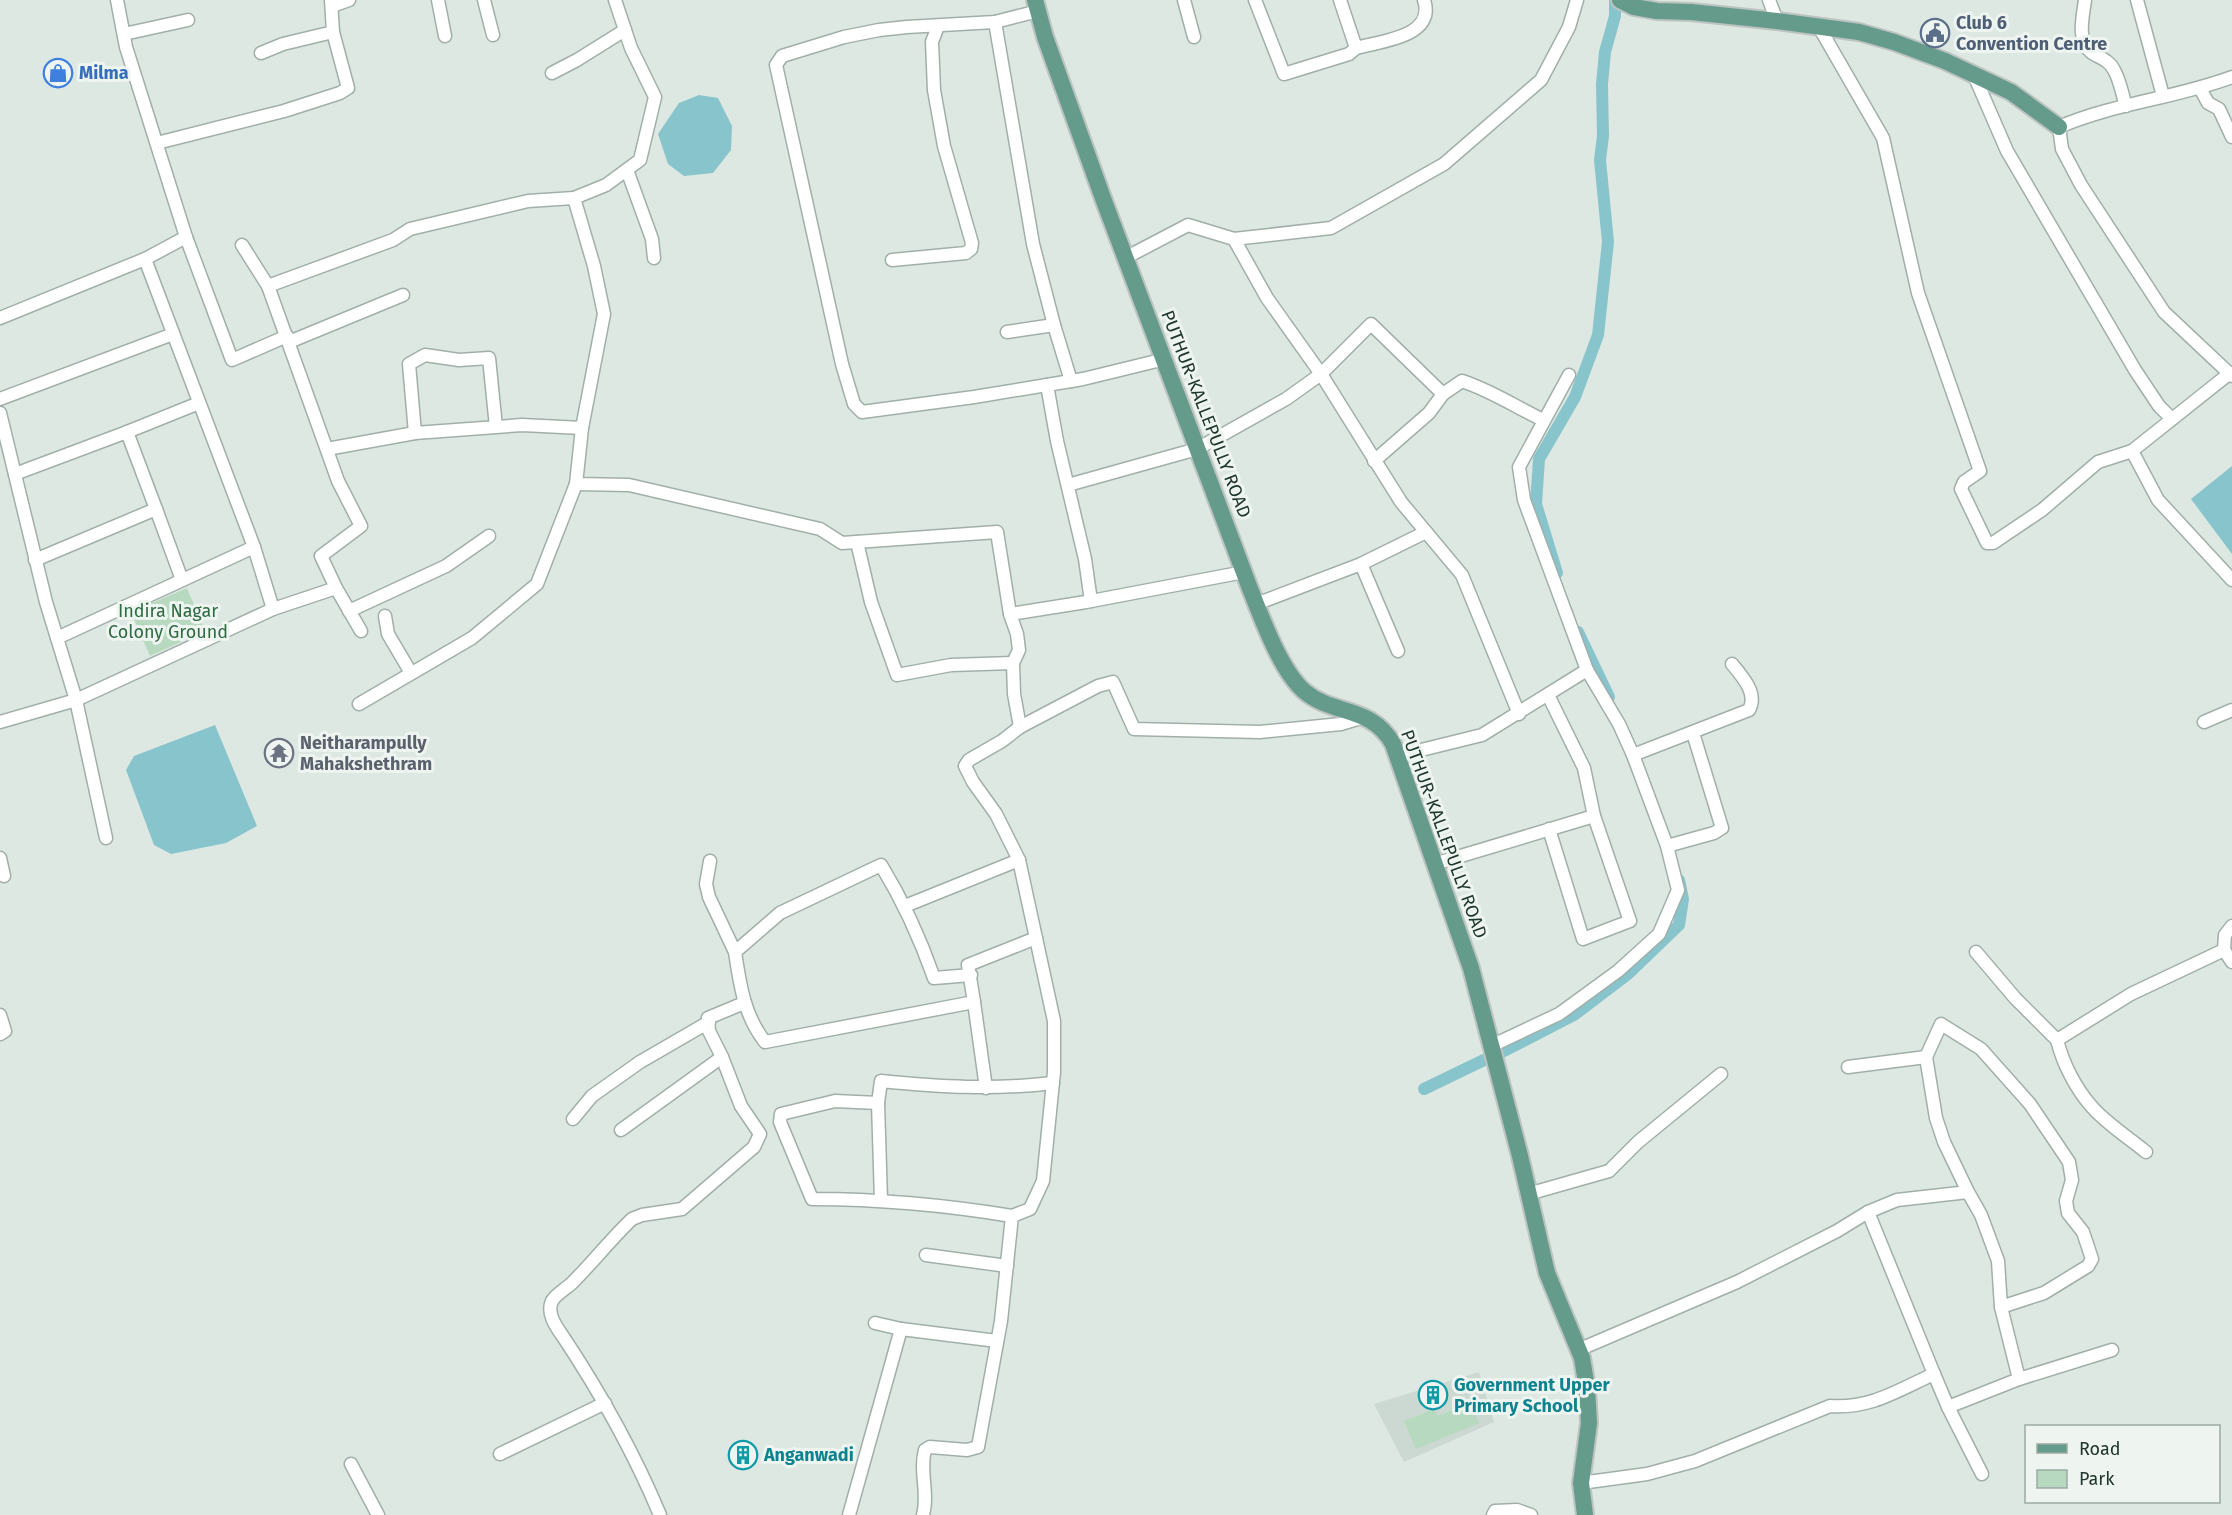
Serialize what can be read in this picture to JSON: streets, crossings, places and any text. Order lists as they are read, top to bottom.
{
  "streets": {
    "main road": ["PUTHUR-KALLEPULLY ROAD"]
  },
  "parks": ["Indira Nagar Colony Ground"],
  "places": {
    "public building": ["Club 6 Convention Centre"],
    "shop": ["Milma"],
    "temple": ["Neitharampully Mahakshethram"],
    "building": ["Government Upper Primary School", "Anganwadi"]
  },
  "legend": ["Road", "Park"]
}
